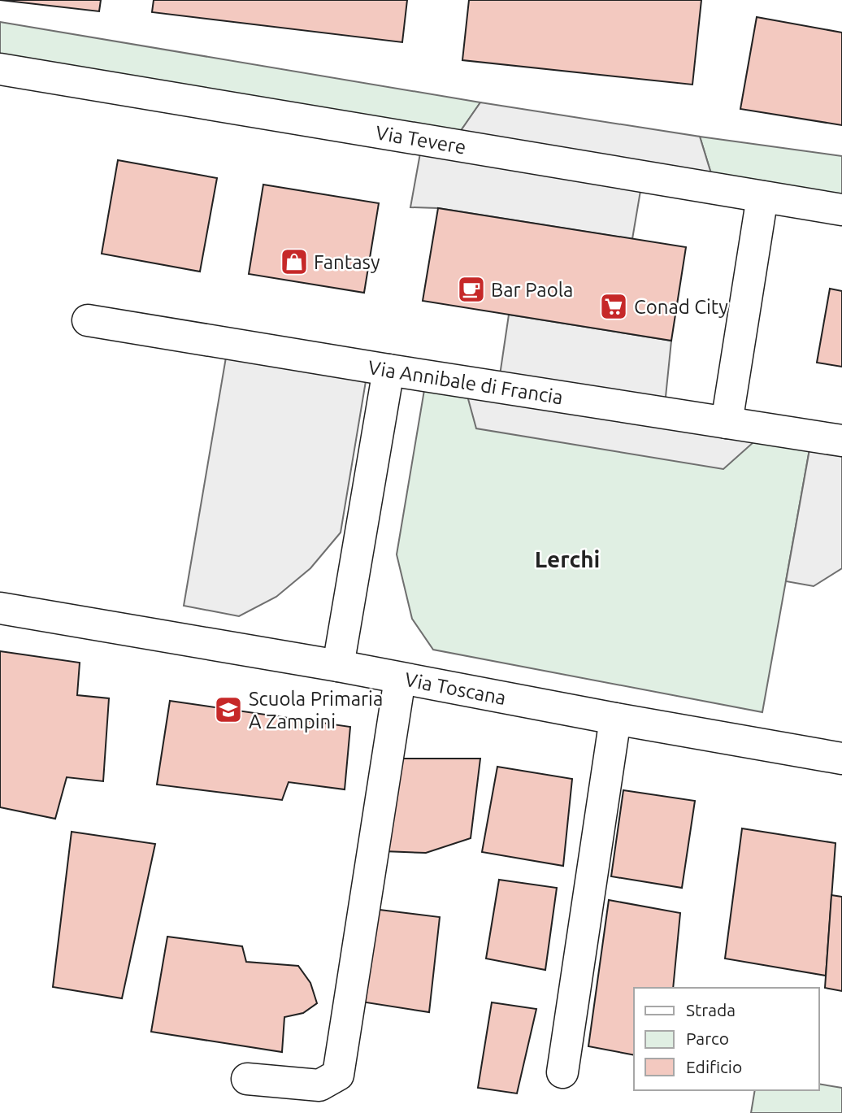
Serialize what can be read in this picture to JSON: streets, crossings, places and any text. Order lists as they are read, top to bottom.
{
  "streets": {
    "street": ["Via Tevere", "Via Annibale di Francia", "Via Toscana"]
  },
  "districts": ["Lerchi"],
  "places": {
    "shop": ["Fantasy"],
    "cafe": ["Bar Paola"],
    "supermarket": ["Conad City"],
    "school or university": ["Scuola Primaria A Zampini"]
  },
  "legend": ["Strada", "Parco", "Edificio"]
}
